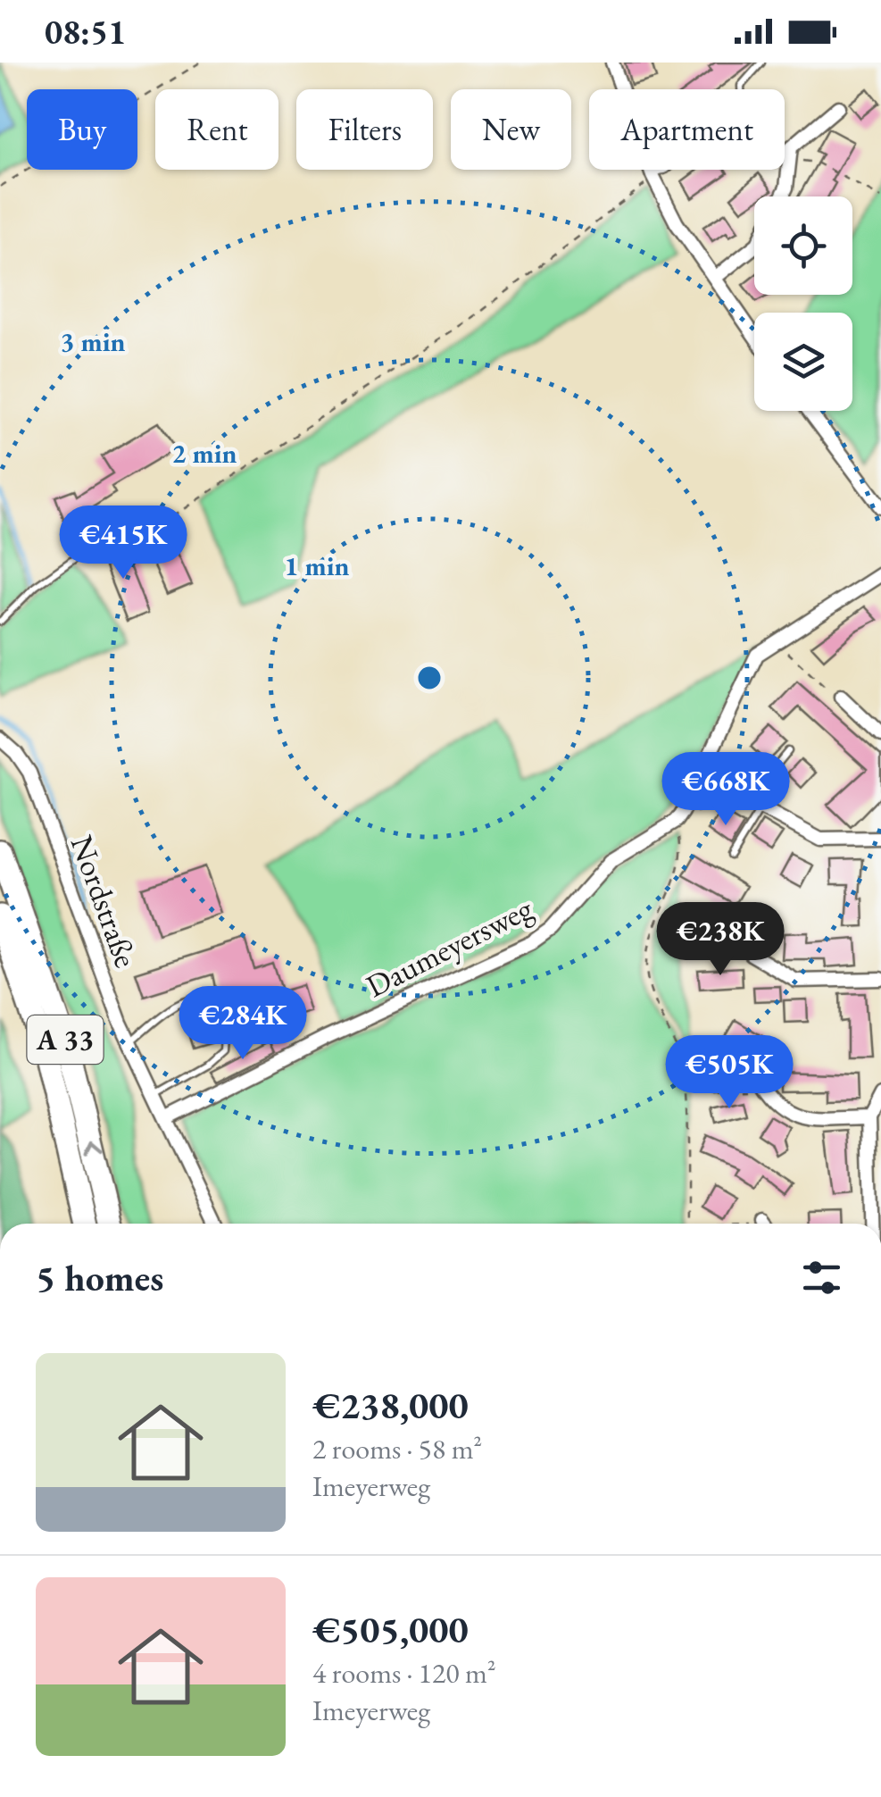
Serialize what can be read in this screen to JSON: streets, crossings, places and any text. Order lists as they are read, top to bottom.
{
  "streets": {
    "highway": ["A 33"],
    "street": ["Nordstraße", "Daumeyersweg"]
  },
  "crossings": [
    ["Nordstraße", "Daumeyersweg"]
  ],
  "page": {
    "status": "08:51",
    "chip": [
      "Buy",
      "Rent",
      "Filters",
      "New",
      "Apartment"
    ],
    "price": [
      "€415K",
      "€668K",
      "€238K",
      "€284K",
      "€505K"
    ],
    "heading": "5 homes",
    "list": [
      {
        "name": "€238,000",
        "note": "2 rooms · 58 m² · Imeyerweg"
      },
      {
        "name": "€505,000",
        "note": "4 rooms · 120 m² · Imeyerweg"
      }
    ]
  },
  "rings": ["3 min", "2 min", "1 min"]
}
